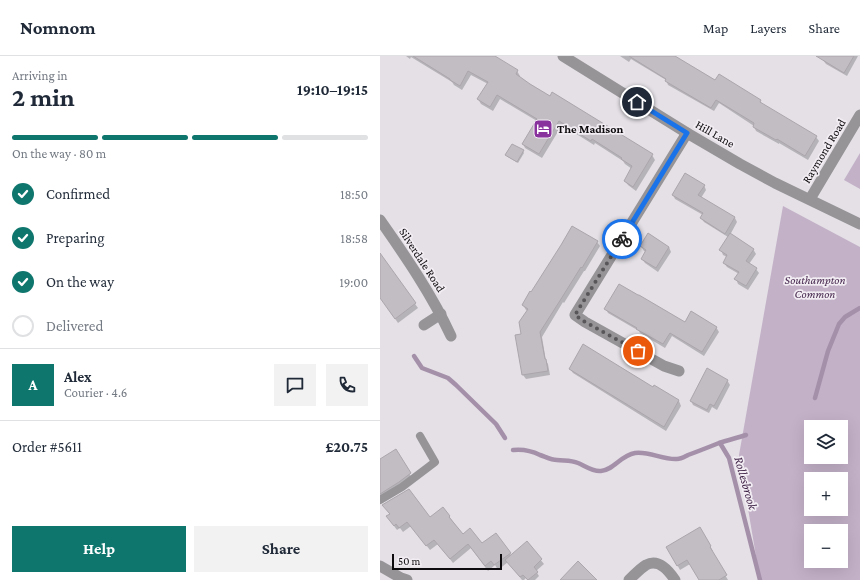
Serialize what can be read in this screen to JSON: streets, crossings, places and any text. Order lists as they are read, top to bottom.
{
  "streets": {
    "street": ["Hill Lane", "Raymond Road", "Silverdale Road"]
  },
  "crossings": [
    ["Hill Lane", "Raymond Road"]
  ],
  "water": ["Rollesbrook"],
  "parks": ["Southampton Common"],
  "places": {
    "hotel": ["The Madison"]
  },
  "scale_bar": "50 m",
  "page": {
    "header": "Nomnom",
    "nav": ["Map", "Layers", "Share"],
    "heading": ["2 min", "Arriving in", "19:10–19:15"],
    "panel": [
      "Alex",
      "Courier · 4.6",
      "Order #5611",
      "£20.75"
    ],
    "bar": "On the way · 80 m",
    "list": [
      ["Confirmed", "18:50"],
      ["Preparing", "18:58"],
      ["On the way", "19:00"],
      "Delivered"
    ],
    "round": "A",
    "map_buttons": ["+", "−"],
    "buttons": ["Help", "Share"],
    "scale": "50 m"
  }
}
